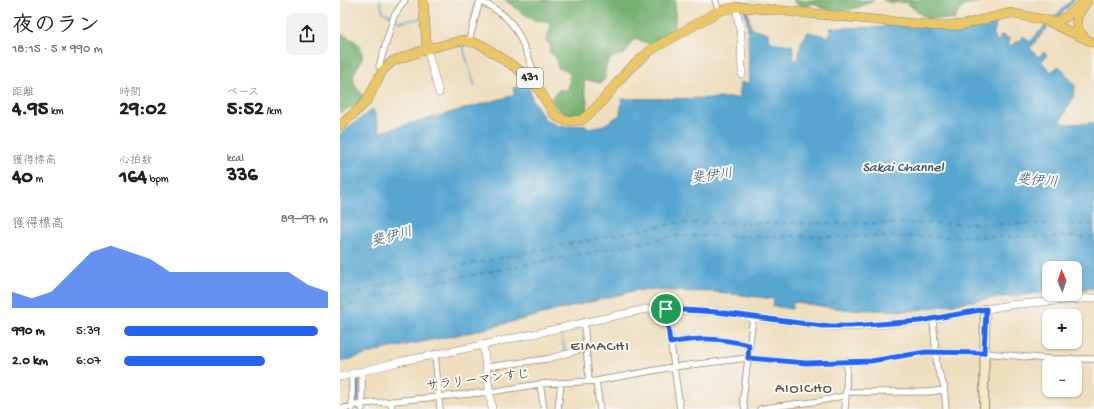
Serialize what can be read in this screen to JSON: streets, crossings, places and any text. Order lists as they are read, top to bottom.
{
  "streets": {
    "main road": ["431"],
    "street": ["サラリーマンすじ"]
  },
  "districts": ["EIMACHI", "AIOICHO"],
  "water": ["Sakai Channel", "斐伊川"],
  "north": "top",
  "page": {
    "heading": ["夜のラン", "18:15 · 5 × 990 m"],
    "stats": [
      ["距離", "4.95 km"],
      ["時間", "29:02"],
      ["ペース", "5:52 /km"],
      ["獲得標高", "40 m"],
      ["心拍数", "164 bpm"],
      ["kcal", "336"]
    ],
    "chart": ["獲得標高", "89–97 m"],
    "map_buttons": ["+", "−"],
    "list": [
      {
        "name": "990 m",
        "note": "5:39"
      },
      {
        "name": "2.0 km",
        "note": "6:07"
      }
    ]
  }
}
